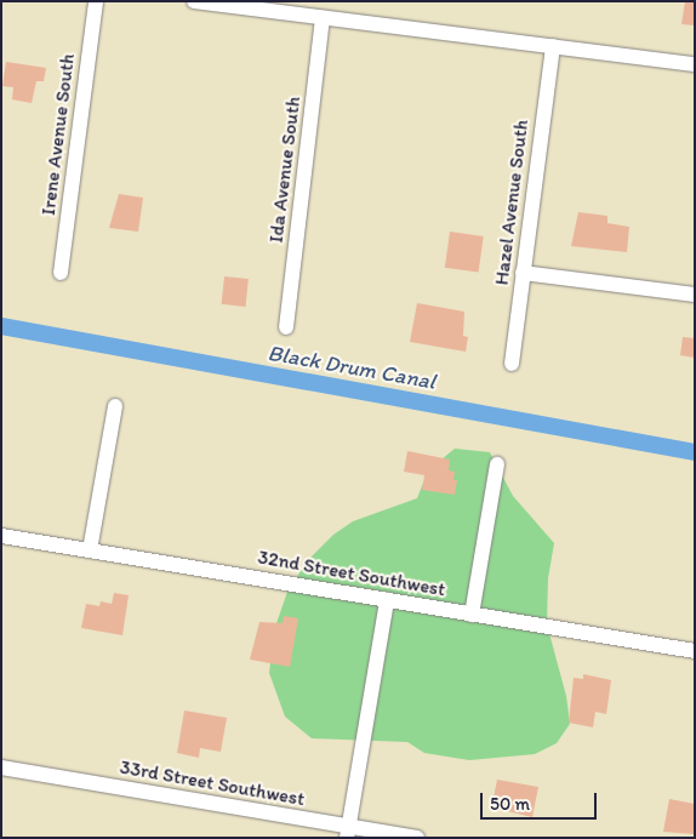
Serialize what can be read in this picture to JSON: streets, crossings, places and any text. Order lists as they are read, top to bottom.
{
  "streets": {
    "street": [
      "Irene Avenue South",
      "Ida Avenue South",
      "Hazel Avenue South",
      "32nd Street Southwest",
      "33rd Street Southwest"
    ]
  },
  "water": ["Black Drum Canal"],
  "scale_bar": "50 m"
}
